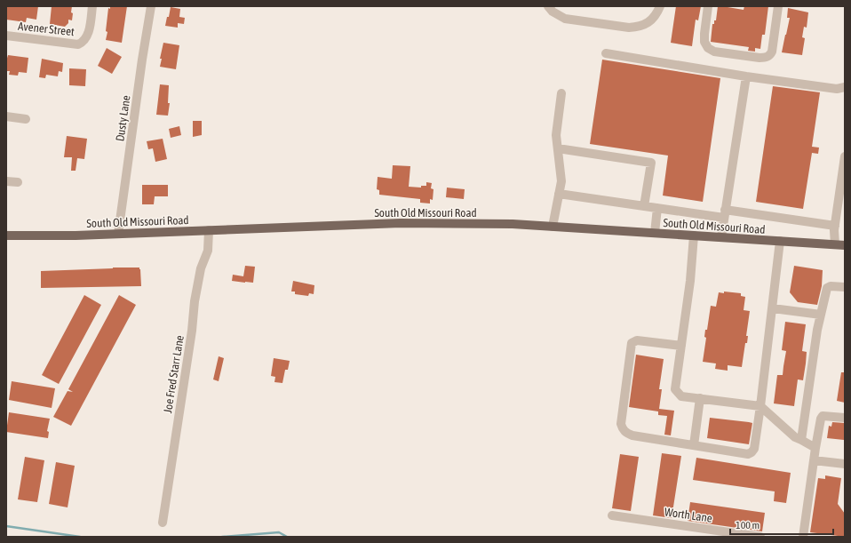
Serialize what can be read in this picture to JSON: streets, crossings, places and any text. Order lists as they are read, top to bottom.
{
  "streets": {
    "main road": ["South Old Missouri Road"],
    "street": [
      "Avener Street",
      "Dusty Lane",
      "Joe Fred Starr Lane",
      "Worth Lane"
    ]
  },
  "crossings": [
    ["Dusty Lane", "South Old Missouri Road"],
    ["South Old Missouri Road", "Joe Fred Starr Lane"]
  ],
  "scale_bar": "100 m"
}
